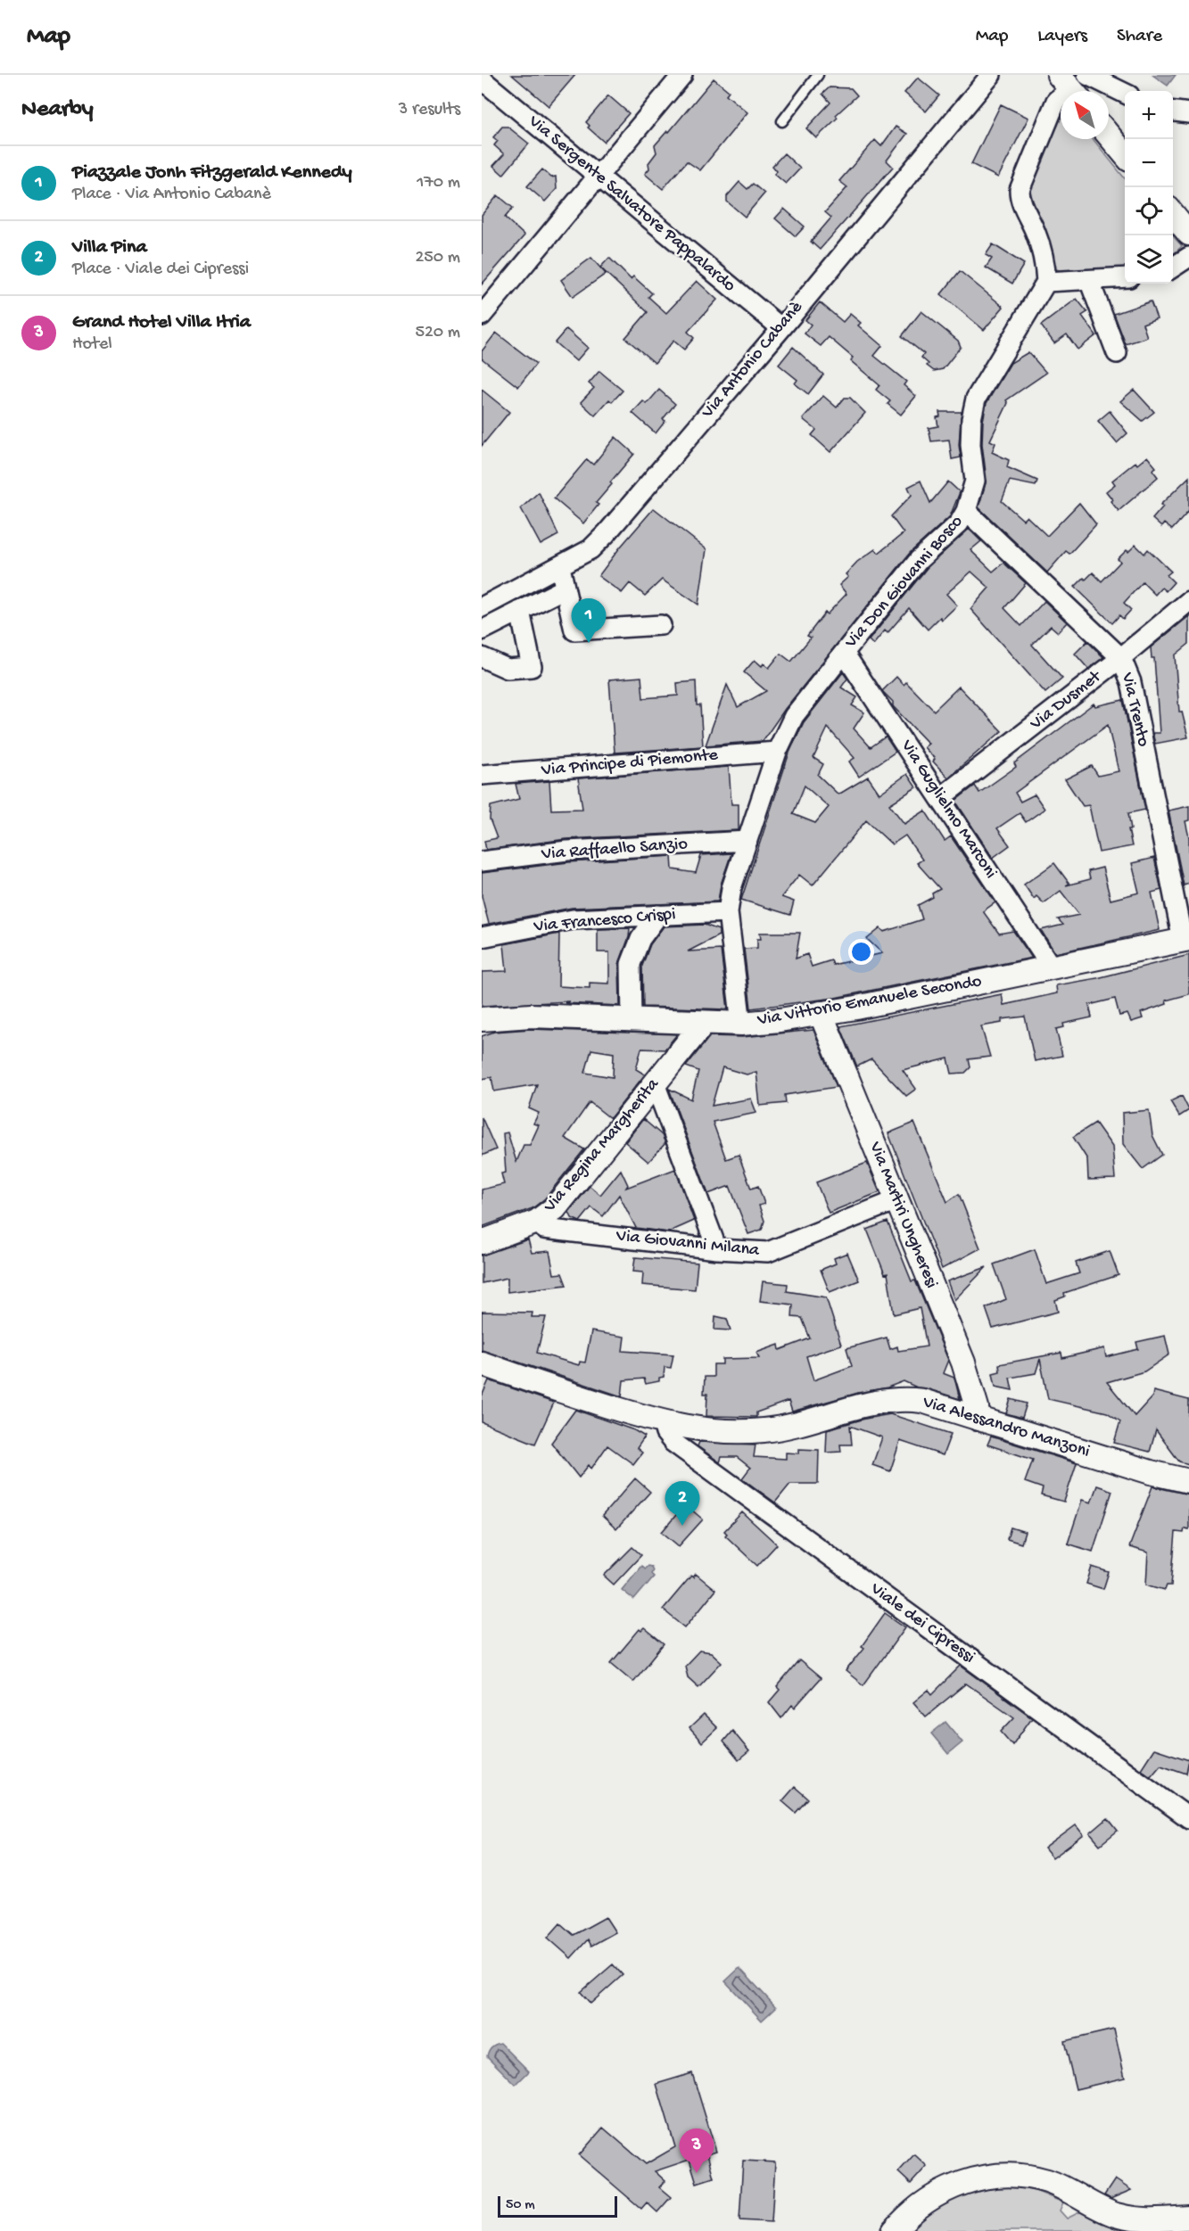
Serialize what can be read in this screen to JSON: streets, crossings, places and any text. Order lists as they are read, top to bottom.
{
  "streets": {
    "street": [
      "Via Sergente Salvatore Pappalardo",
      "Via Antonio Cabanè",
      "Via Don Giovanni Bosco",
      "Via Dusmet",
      "Via Trento",
      "Via Principe di Piemonte",
      "Via Guglielmo Marconi",
      "Via Raffaello Sanzio",
      "Via Francesco Crispi",
      "Via Vittorio Emanuele Secondo",
      "Via Regina Margherita",
      "Via Martiri Ungheresi",
      "Via Giovanni Milana",
      "Via Alessandro Manzoni",
      "Viale dei Cipressi"
    ]
  },
  "crossings": [
    ["Via Sergente Salvatore Pappalardo", "Via Antonio Cabanè"],
    ["Via Don Giovanni Bosco", "Via Trento"],
    ["Via Don Giovanni Bosco", "Via Principe di Piemonte"],
    ["Via Don Giovanni Bosco", "Via Guglielmo Marconi"],
    ["Via Don Giovanni Bosco", "Via Raffaello Sanzio"],
    ["Via Don Giovanni Bosco", "Via Francesco Crispi"],
    ["Via Don Giovanni Bosco", "Via Vittorio Emanuele Secondo"],
    ["Via Dusmet", "Via Trento"],
    ["Via Dusmet", "Via Guglielmo Marconi"],
    ["Via Trento", "Via Vittorio Emanuele Secondo"],
    ["Via Guglielmo Marconi", "Via Vittorio Emanuele Secondo"],
    ["Via Vittorio Emanuele Secondo", "Via Regina Margherita"],
    ["Via Vittorio Emanuele Secondo", "Via Martiri Ungheresi"],
    ["Via Regina Margherita", "Via Giovanni Milana"],
    ["Via Martiri Ungheresi", "Via Giovanni Milana"],
    ["Via Martiri Ungheresi", "Via Alessandro Manzoni"],
    ["Via Alessandro Manzoni", "Viale dei Cipressi"]
  ],
  "scale_bar": "50 m",
  "north": "top left",
  "page": {
    "header": "Map",
    "nav": ["Map", "Layers", "Share"],
    "heading": ["Nearby", "3 results"],
    "map_buttons": ["+", "−"],
    "list": [
      {
        "mark": "1",
        "name": "Piazzale Jonh Fitzgerald Kennedy",
        "note": "Place · Via Antonio Cabanè",
        "value": "170 m"
      },
      {
        "mark": "2",
        "name": "Villa Pina",
        "note": "Place · Viale dei Cipressi",
        "value": "250 m"
      },
      {
        "mark": "3",
        "name": "Grand Hotel Villa Itria",
        "note": "Hotel",
        "value": "520 m"
      }
    ],
    "pins": ["1", "2", "3"],
    "scale": "50 m"
  }
}
